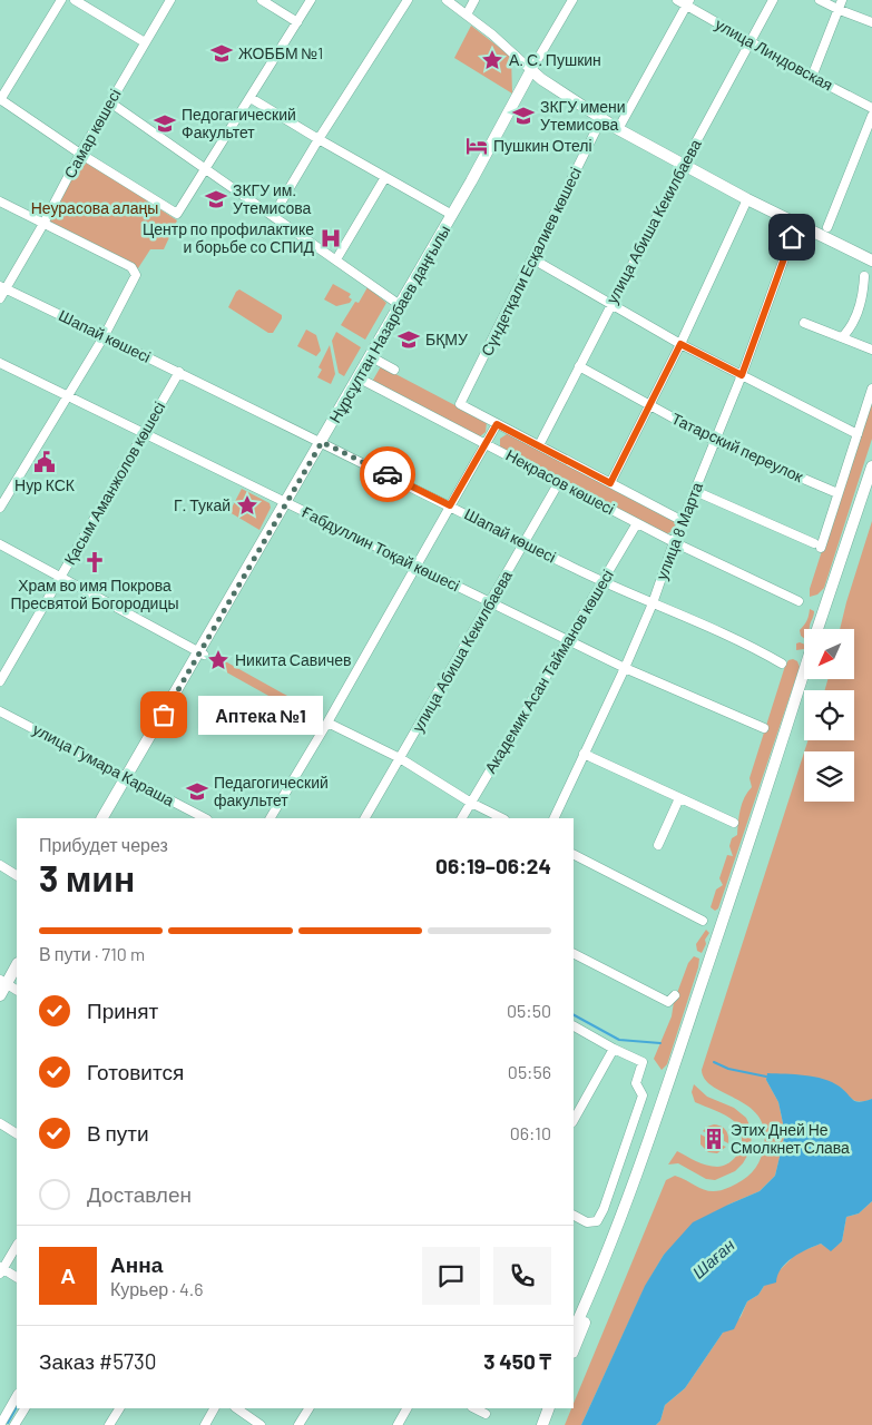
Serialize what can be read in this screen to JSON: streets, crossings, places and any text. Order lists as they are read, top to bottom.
{
  "streets": {
    "main road": ["Нұрсұлтан Назарбаев даңғылы"],
    "street": [
      "улица Линдовская",
      "Самар көшесі",
      "улица Абиша Кекилбаева",
      "Сүндетқали Есқалиев көшесі",
      "Шапай көшесі",
      "Татарский переулок",
      "Некрасов көшесі",
      "Қасым Аманжолов көшесі",
      "улица 8 Марта",
      "Ғабдуллин Тоқай көшесі",
      "Академик Асан Тайманов көшесі",
      "улица Гумара Караша"
    ]
  },
  "crossings": [
    ["улица Линдовская", "улица Абиша Кекилбаева"],
    ["Самар көшесі", "Шапай көшесі"],
    ["улица Абиша Кекилбаева", "Шапай көшесі"],
    ["улица Абиша Кекилбаева", "Татарский переулок"],
    ["улица Абиша Кекилбаева", "Некрасов көшесі"],
    ["улица Абиша Кекилбаева", "Ғабдуллин Тоқай көшесі"],
    ["Сүндетқали Есқалиев көшесі", "Некрасов көшесі"],
    ["Нұрсұлтан Назарбаев даңғылы", "Шапай көшесі"],
    ["Нұрсұлтан Назарбаев даңғылы", "Некрасов көшесі"],
    ["Нұрсұлтан Назарбаев даңғылы", "Ғабдуллин Тоқай көшесі"],
    ["Нұрсұлтан Назарбаев даңғылы", "улица Гумара Караша"],
    ["Шапай көшесі", "Қасым Аманжолов көшесі"],
    ["Шапай көшесі", "улица 8 Марта"],
    ["Шапай көшесі", "Академик Асан Тайманов көшесі"],
    ["Татарский переулок", "улица 8 Марта"],
    ["Некрасов көшесі", "улица 8 Марта"],
    ["Некрасов көшесі", "Академик Асан Тайманов көшесі"],
    ["Қасым Аманжолов көшесі", "Ғабдуллин Тоқай көшесі"],
    ["улица 8 Марта", "Ғабдуллин Тоқай көшесі"],
    ["Ғабдуллин Тоқай көшесі", "Академик Асан Тайманов көшесі"]
  ],
  "water": ["Шаған"],
  "parks": ["Неурасова алаңы"],
  "places": {
    "school or university": [
      "ЖОББМ №1",
      "ЗКГУ имени Утемисова",
      "Педогагический Факультет",
      "ЗКГУ им. Утемисова",
      "БҚМУ",
      "Педагогический факультет"
    ],
    "place": ["А. С. Пушкин", "Г. Тукай", "Никита Савичев"],
    "hotel": ["Пушкин Отелі"],
    "hospital": ["Центр по профилактике и борьбе со СПИД"],
    "public building": ["Нур КСК"],
    "church": ["Храм во имя Покрова Пресвятой Богородицы"],
    "other": ["Аптека №1"],
    "building": ["Этих Дней Не Смолкнет Слава"]
  },
  "north": "bottom left",
  "page": {
    "bubble": "Аптека №1",
    "heading": ["3 мин", "Прибудет через", "06:19–06:24"],
    "panel": [
      "Анна",
      "Курьер · 4.6",
      "Заказ #5730",
      "3 450 ₸"
    ],
    "bar": "В пути · 710 m",
    "list": [
      ["Принят", "05:50"],
      ["Готовится", "05:56"],
      ["В пути", "06:10"],
      "Доставлен"
    ],
    "round": "А"
  }
}
